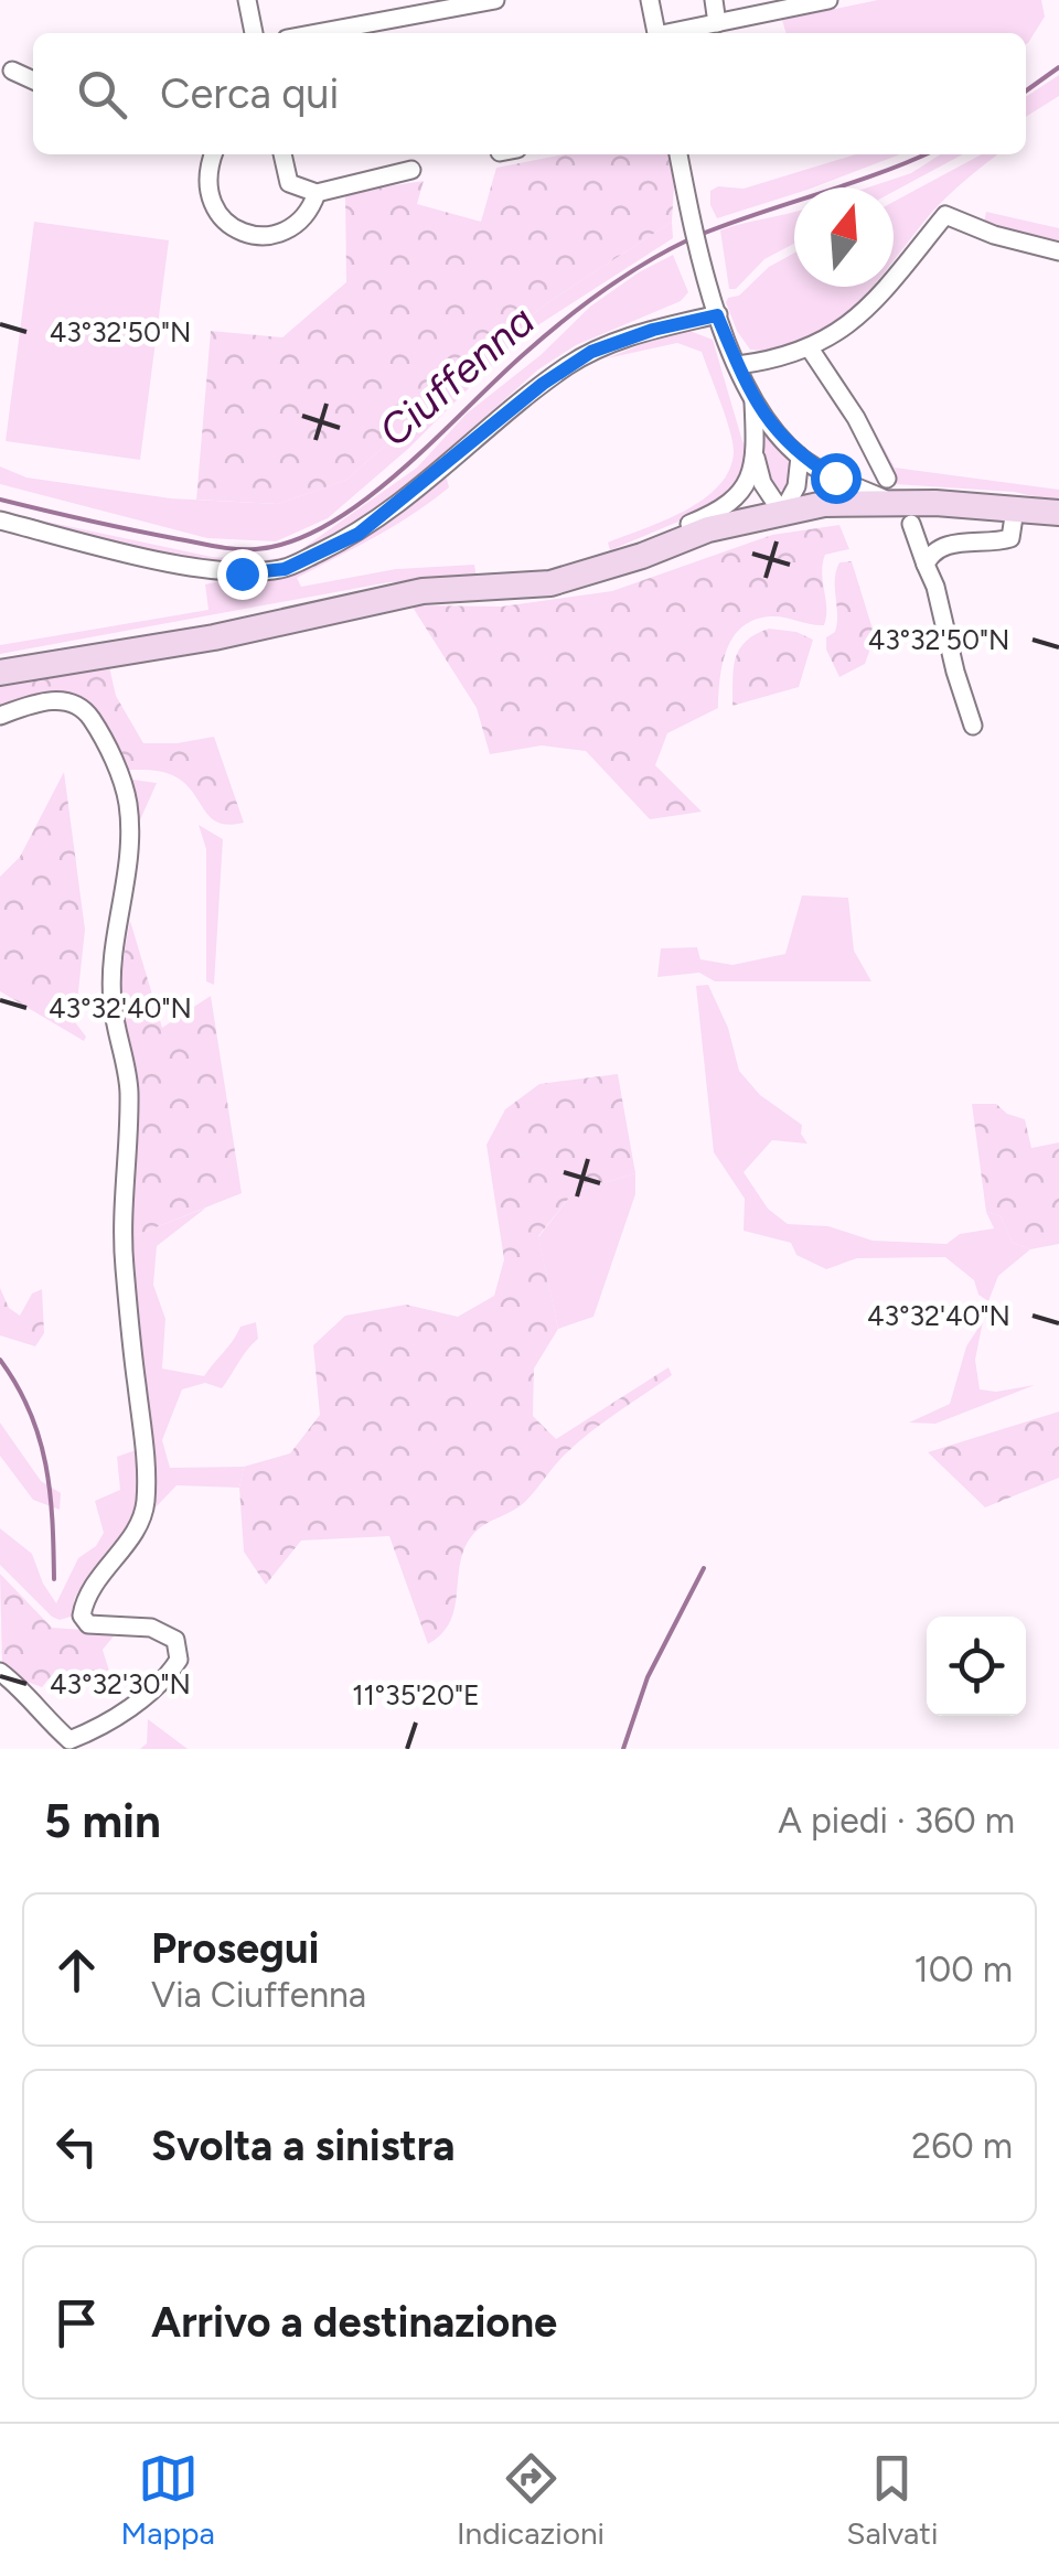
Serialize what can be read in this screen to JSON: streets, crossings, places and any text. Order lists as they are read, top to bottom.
{
  "water": ["Ciuffenna"],
  "north": "top",
  "page": {
    "search": "Cerca qui",
    "heading": ["5 min", "A piedi · 360 m"],
    "list": [
      ["Prosegui", "Via Ciuffenna", "100 m"],
      ["Svolta a sinistra", "260 m"],
      "Arrivo a destinazione"
    ],
    "nav": ["Mappa", "Indicazioni", "Salvati"]
  },
  "coordinates": [
    "43°32'50\"N",
    "43°32'40\"N",
    "43°32'30\"N",
    "11°35'20\"E"
  ]
}
